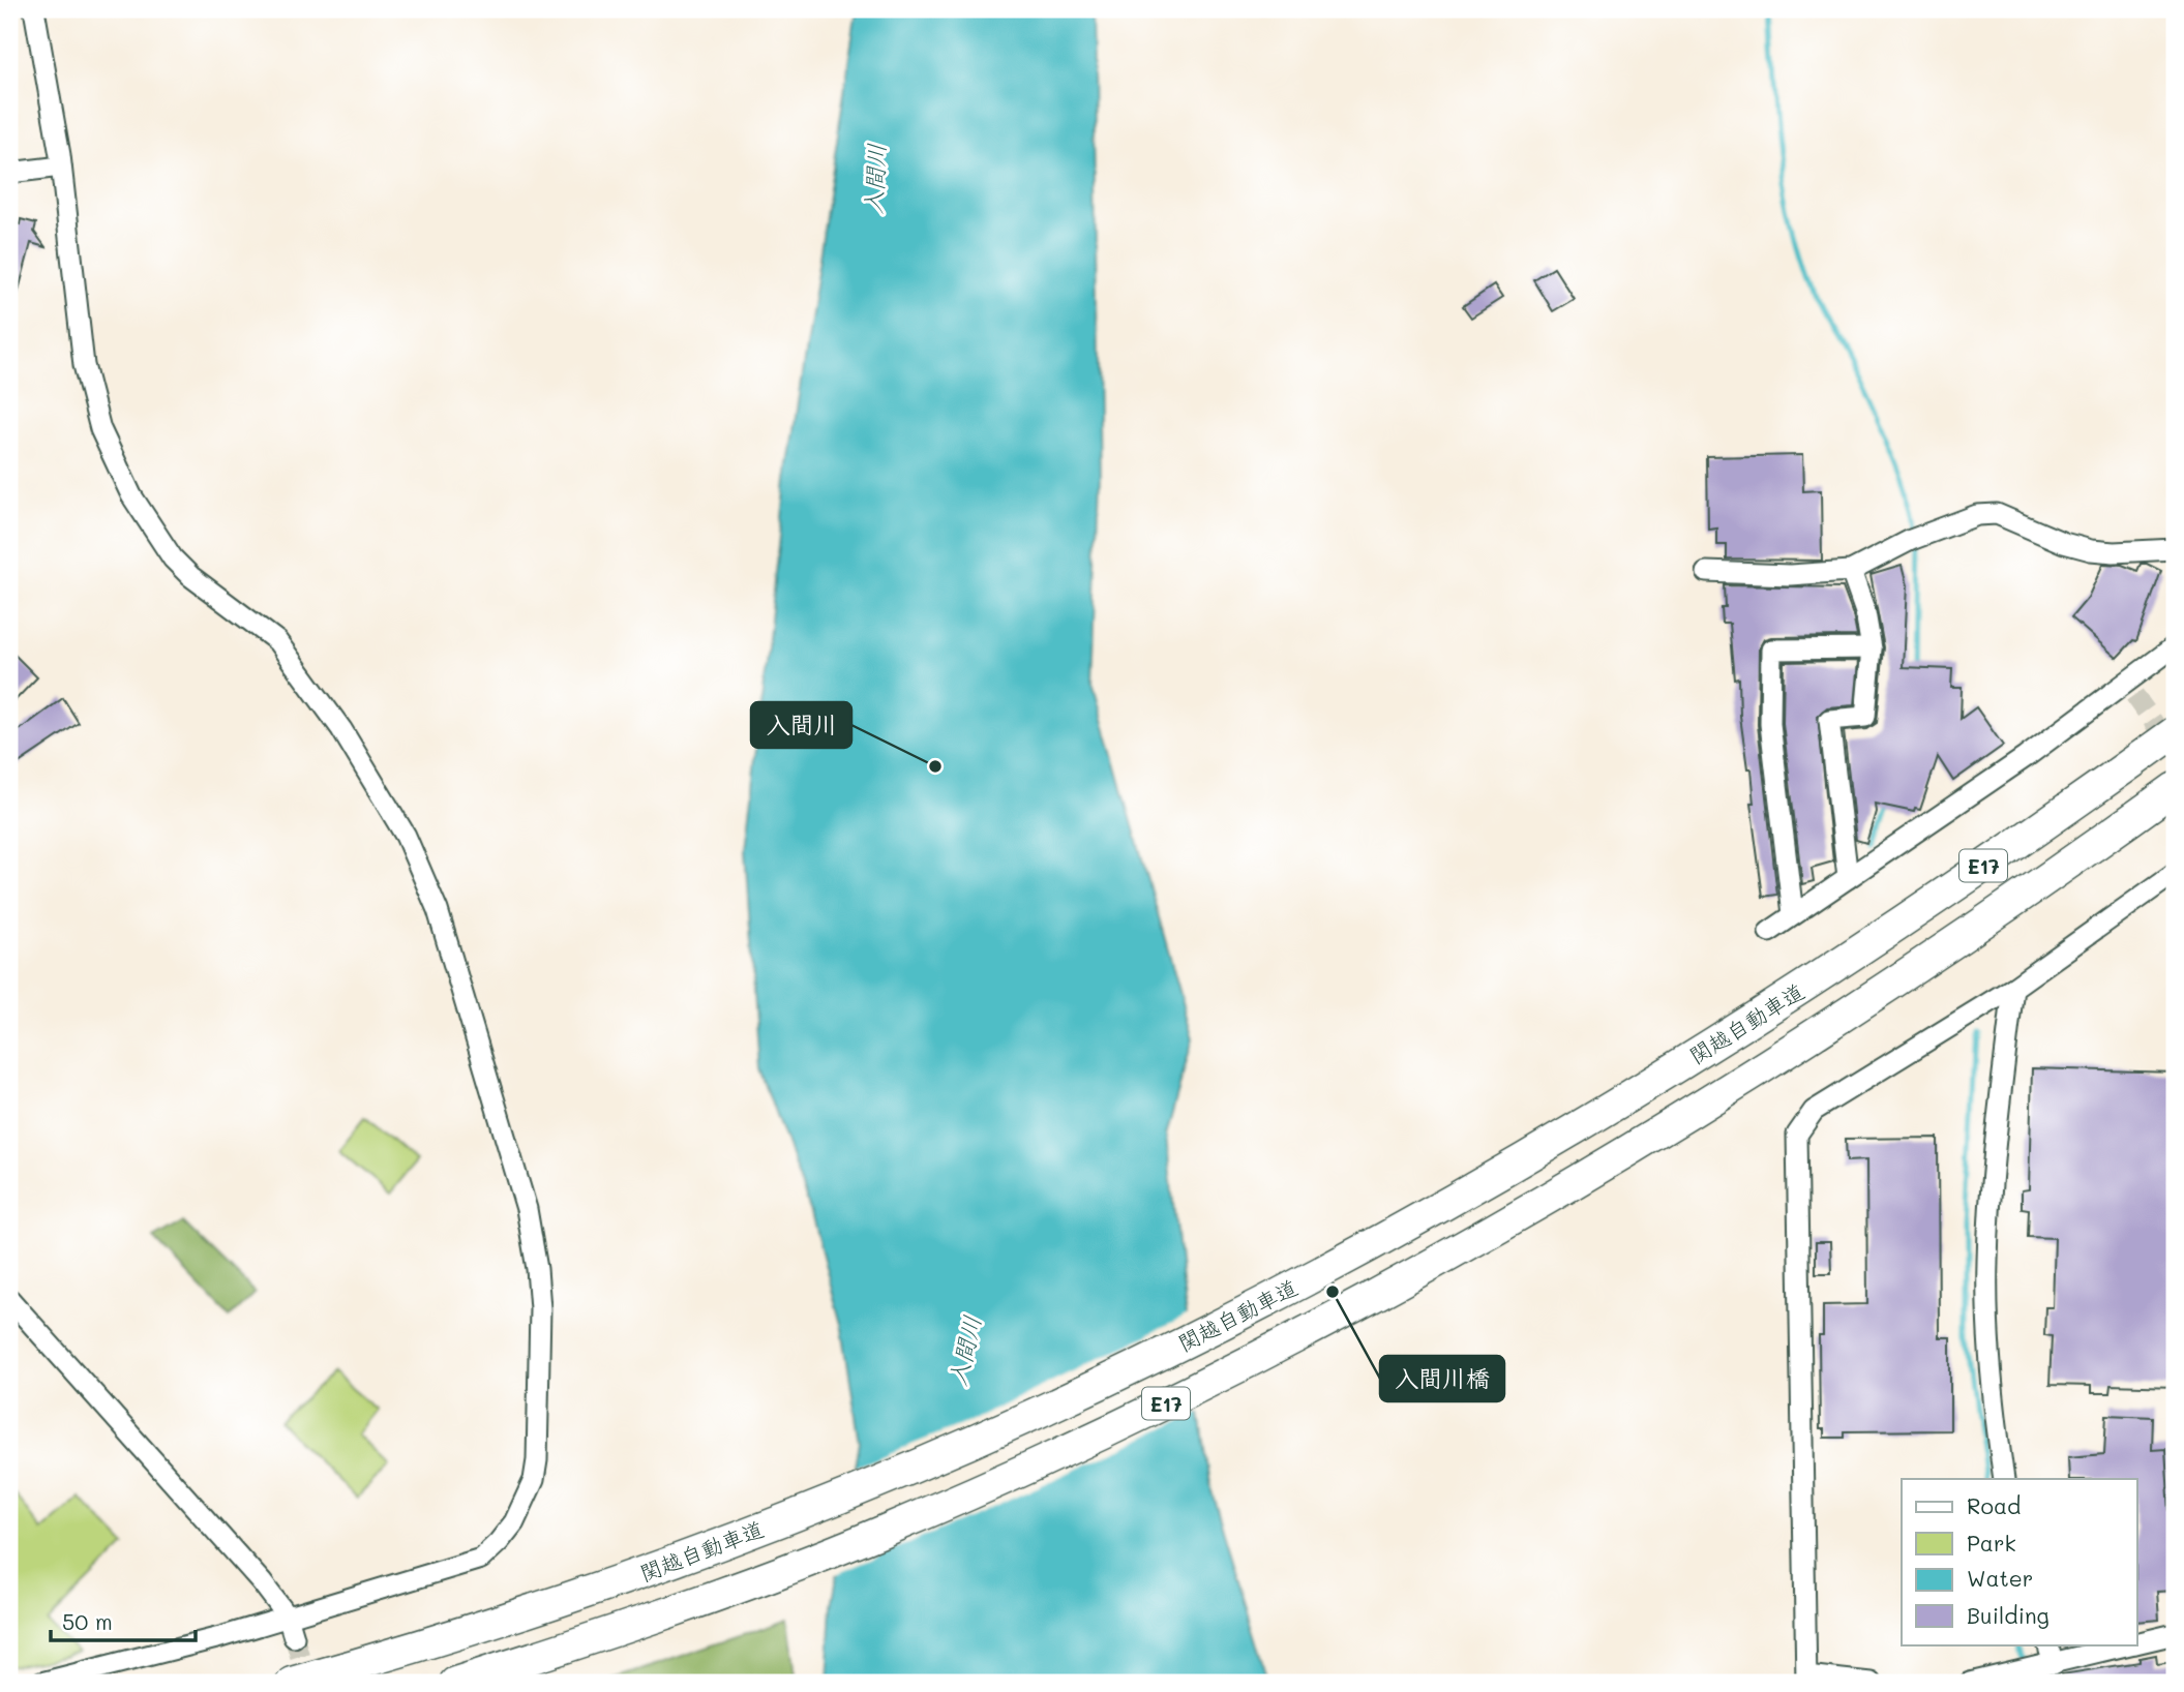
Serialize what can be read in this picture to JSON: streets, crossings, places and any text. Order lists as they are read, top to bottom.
{
  "streets": {
    "highway": ["E17", "関越自動車道"]
  },
  "water": ["入間川"],
  "places": ["入間川", "入間川橋"],
  "legend": [
    "Road",
    "Park",
    "Water",
    "Building"
  ],
  "scale_bar": "50 m"
}
